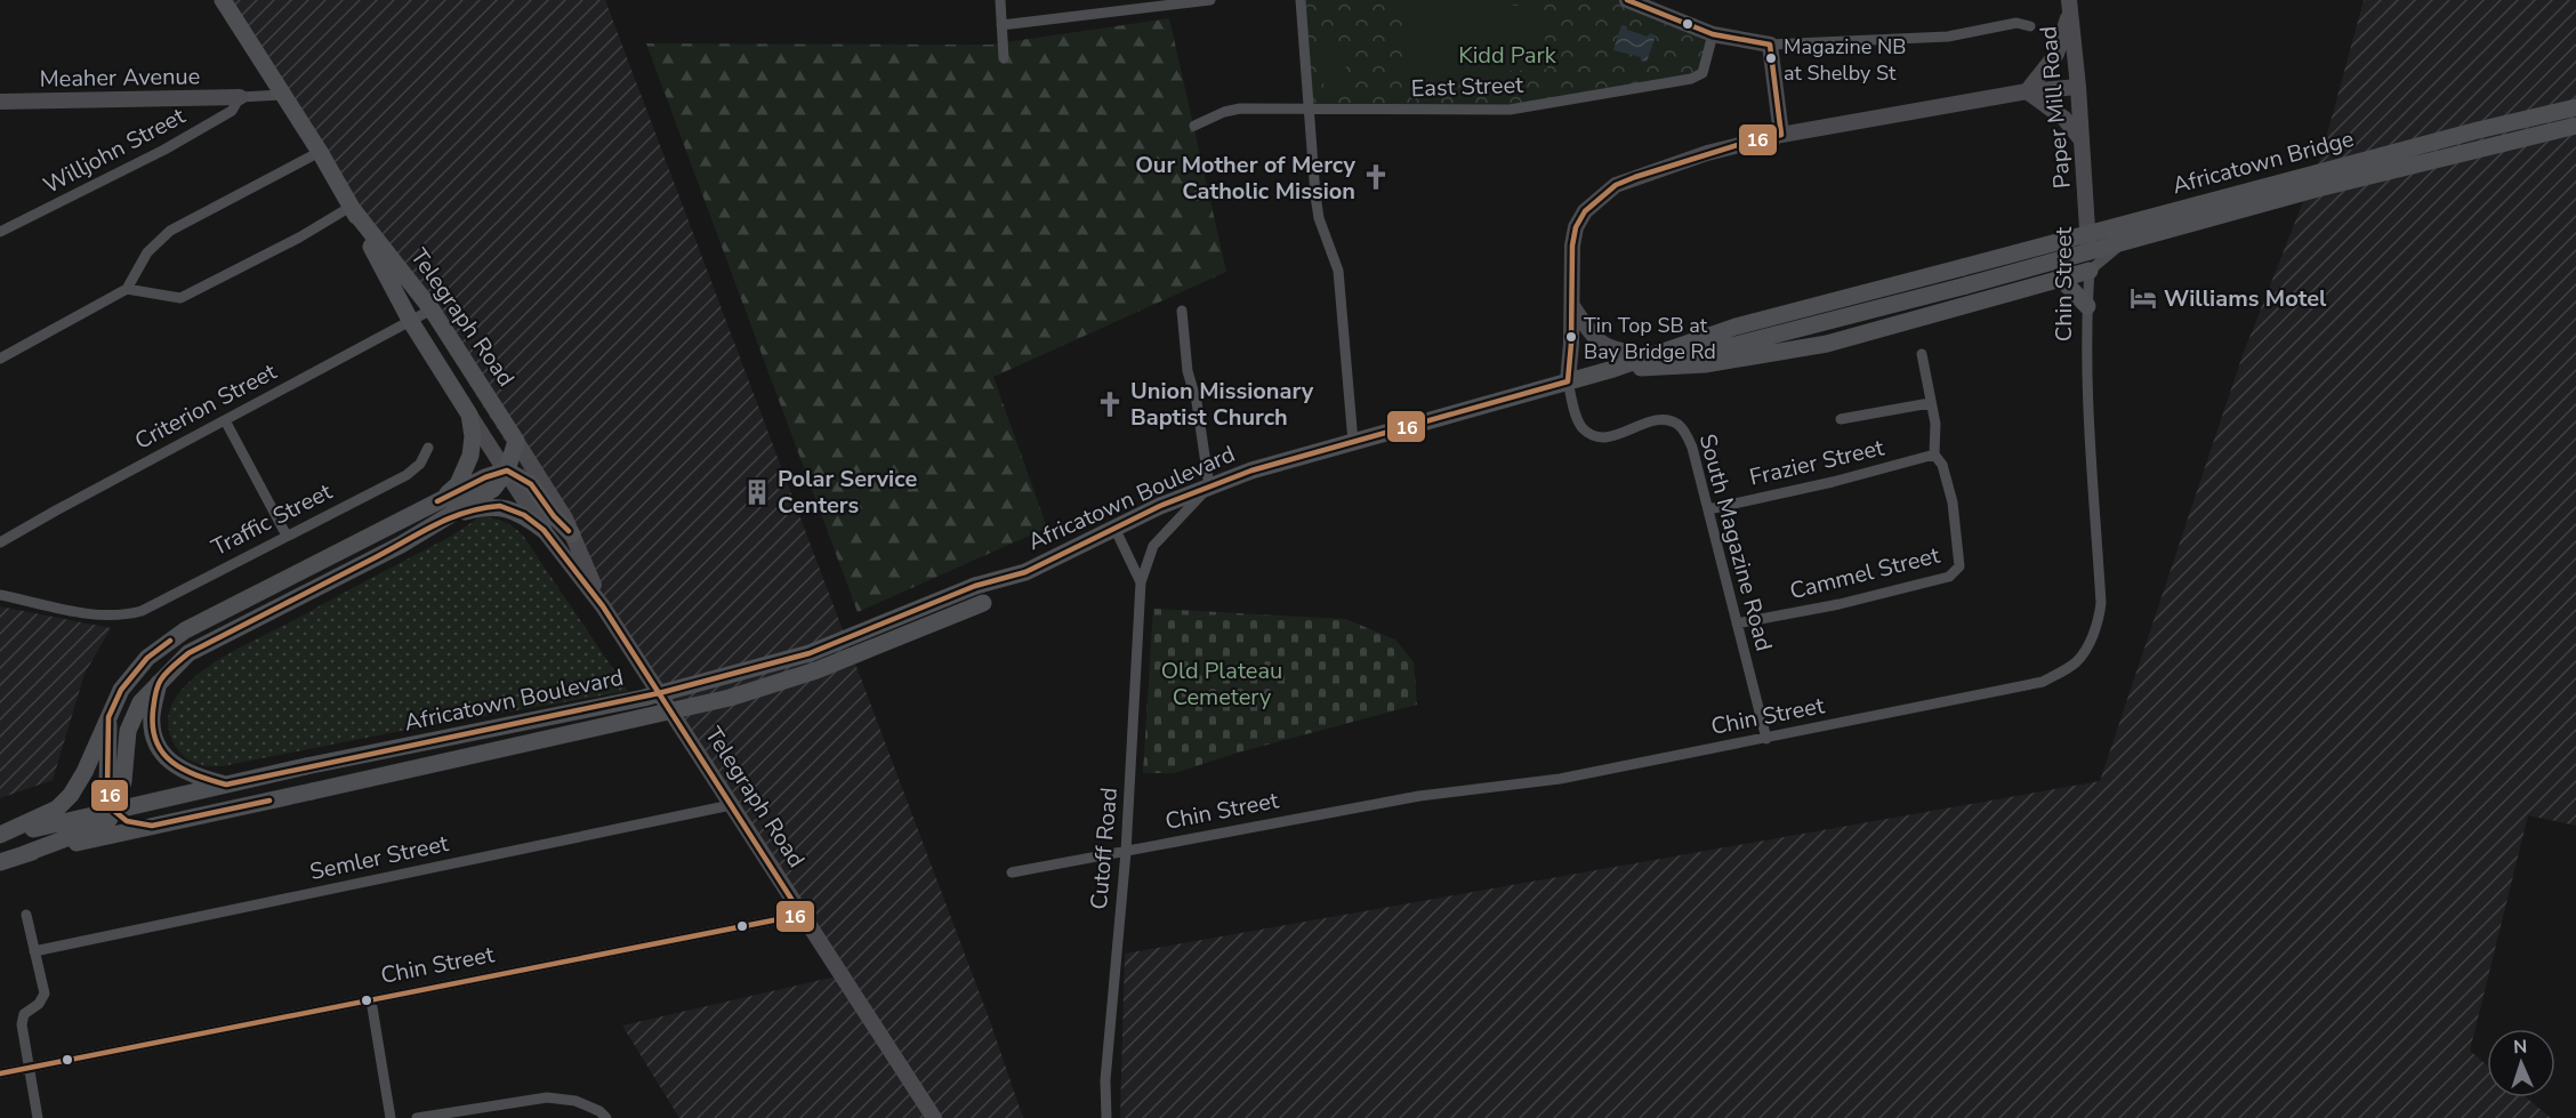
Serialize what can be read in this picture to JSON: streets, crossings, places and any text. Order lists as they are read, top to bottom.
{
  "streets": {
    "main road": ["Africatown Bridge", "Telegraph Road", "Africatown Boulevard"],
    "street": [
      "Meaher Avenue",
      "East Street",
      "Paper Mill Road",
      "Willjohn Street",
      "Chin Street",
      "Criterion Street",
      "Frazier Street",
      "Traffic Street",
      "South Magazine Road",
      "Cammel Street",
      "Cutoff Road",
      "Semler Street"
    ]
  },
  "crossings": [
    ["Meaher Avenue", "Willjohn Street"],
    ["Paper Mill Road", "Chin Street"],
    ["Africatown Bridge", "Africatown Boulevard"],
    ["Chin Street", "Telegraph Road"],
    ["Chin Street", "South Magazine Road"],
    ["Chin Street", "Cutoff Road"],
    ["Telegraph Road", "Criterion Street"],
    ["Telegraph Road", "Semler Street"],
    ["Frazier Street", "South Magazine Road"],
    ["Frazier Street", "Cammel Street"],
    ["Africatown Boulevard", "South Magazine Road"],
    ["Africatown Boulevard", "Cutoff Road"],
    ["South Magazine Road", "Cammel Street"]
  ],
  "parks": ["Kidd Park", "Old Plateau Cemetery"],
  "places": {
    "other": ["Magazine NB at Shelby St", "Tin Top SB at Bay Bridge Rd"],
    "church": ["Our Mother of Mercy Catholic Mission", "Union Missionary Baptist Church"],
    "hotel": ["Williams Motel"],
    "building": ["Polar Service Centers"]
  },
  "lines": ["transit line 16"],
  "north": "top"
}
